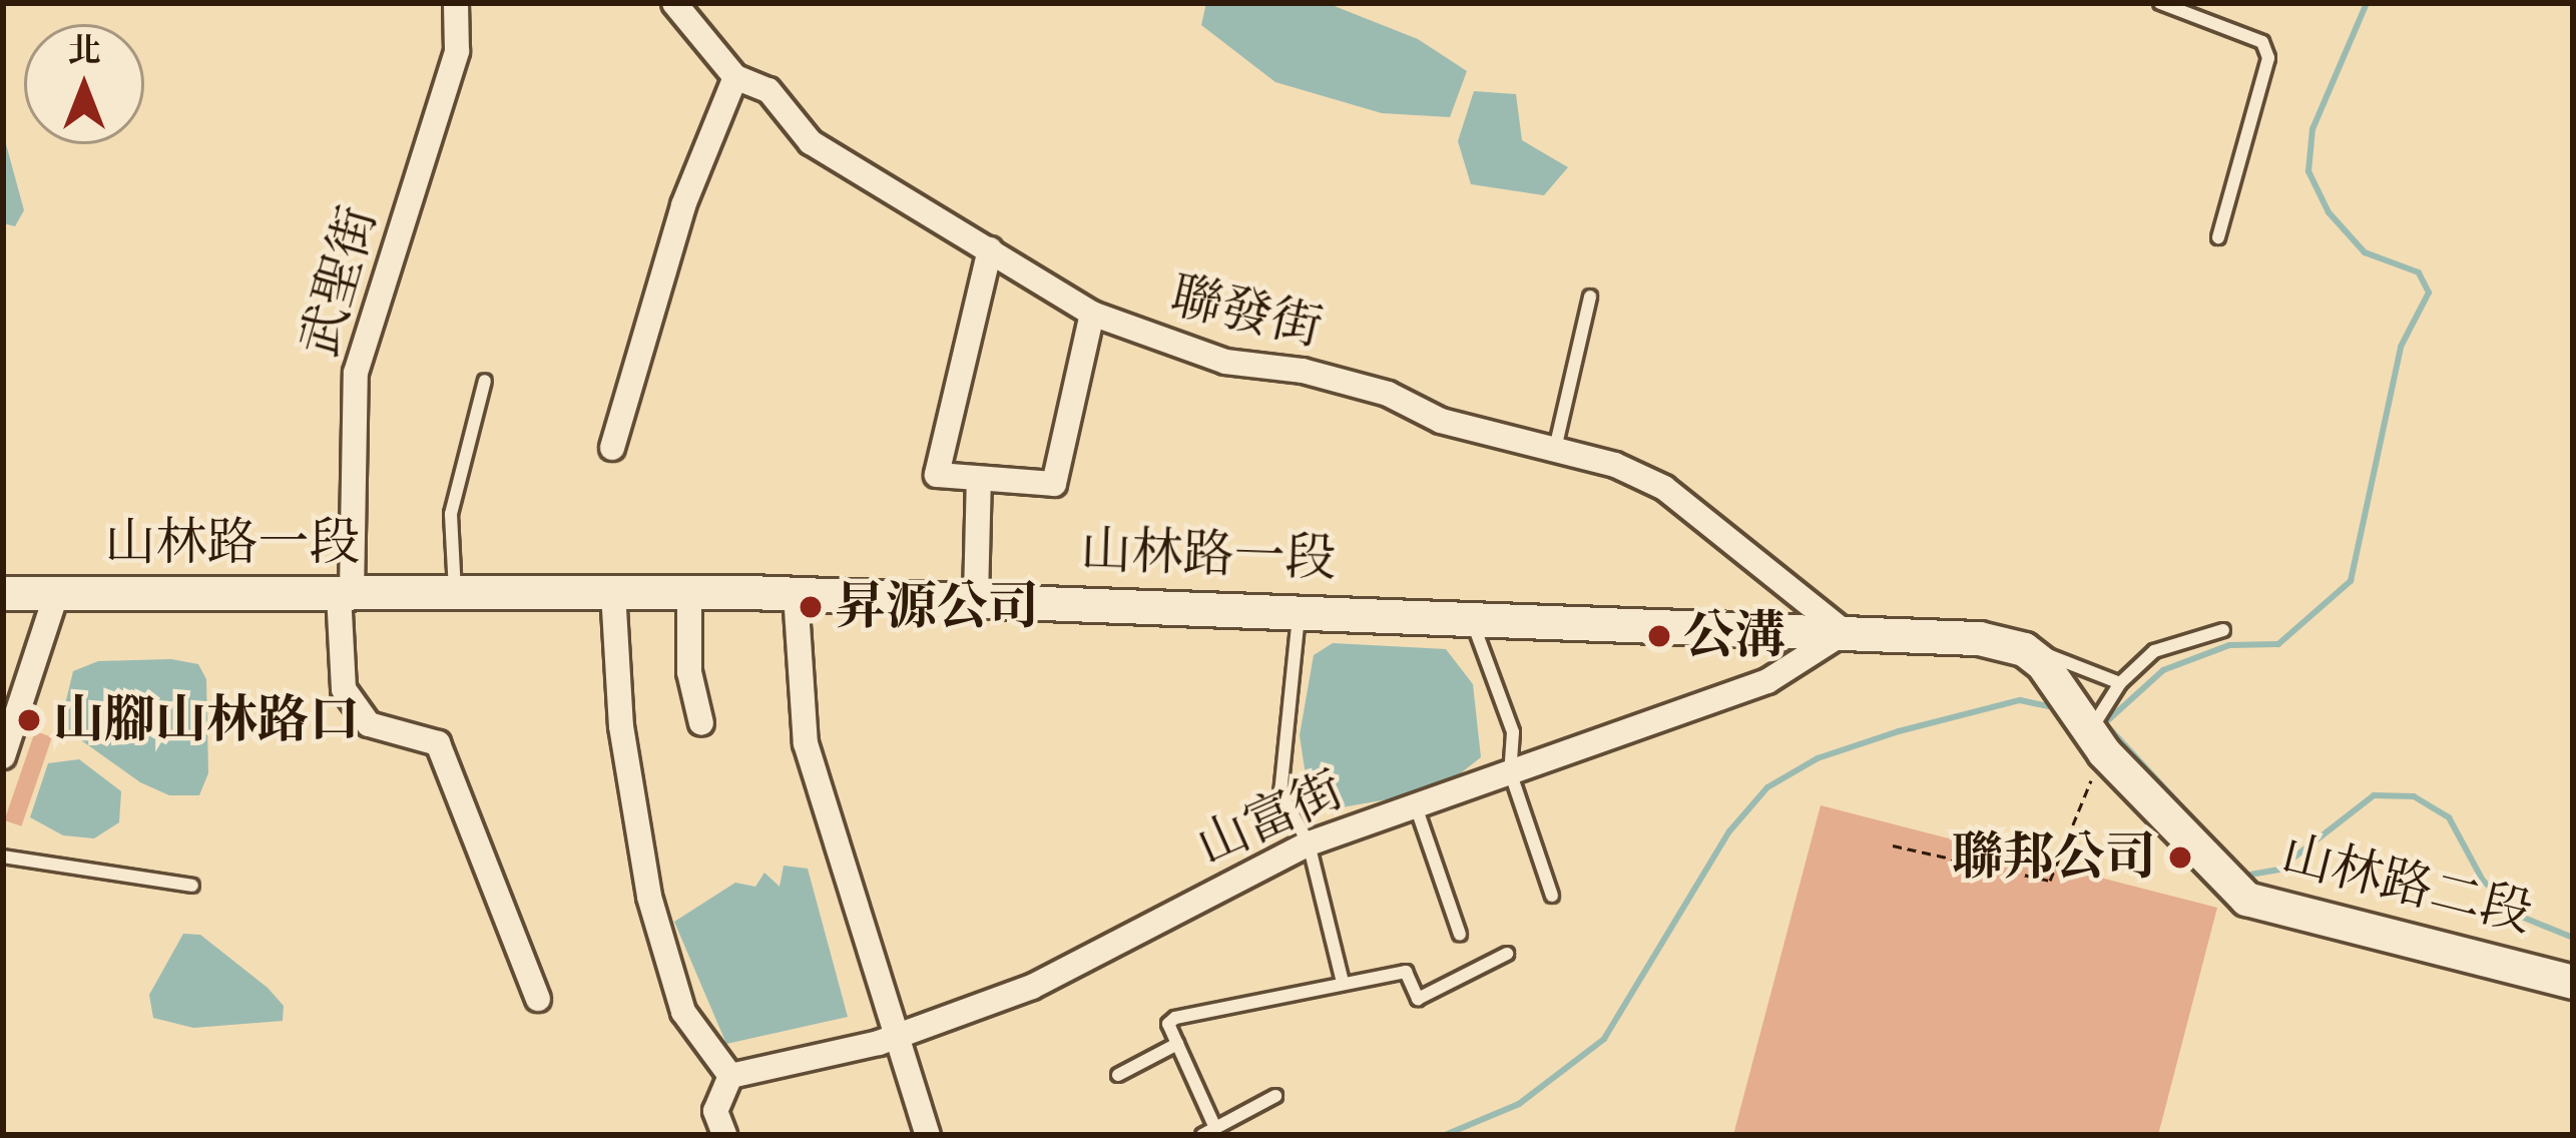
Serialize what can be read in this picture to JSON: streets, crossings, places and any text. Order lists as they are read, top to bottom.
{
  "streets": {
    "main road": ["山林路一段", "山林路二段"],
    "street": ["武聖街", "聯發街", "山富街"]
  },
  "crossings": [
    ["武聖街", "山林路一段"],
    ["聯發街", "山林路一段"],
    ["聯發街", "山富街"],
    ["山林路一段", "山富街"],
    ["山林路一段", "山林路二段"]
  ],
  "places": [
    "昇源公司",
    "公溝",
    "山腳山林路口",
    "聯邦公司"
  ],
  "north": "top"
}
